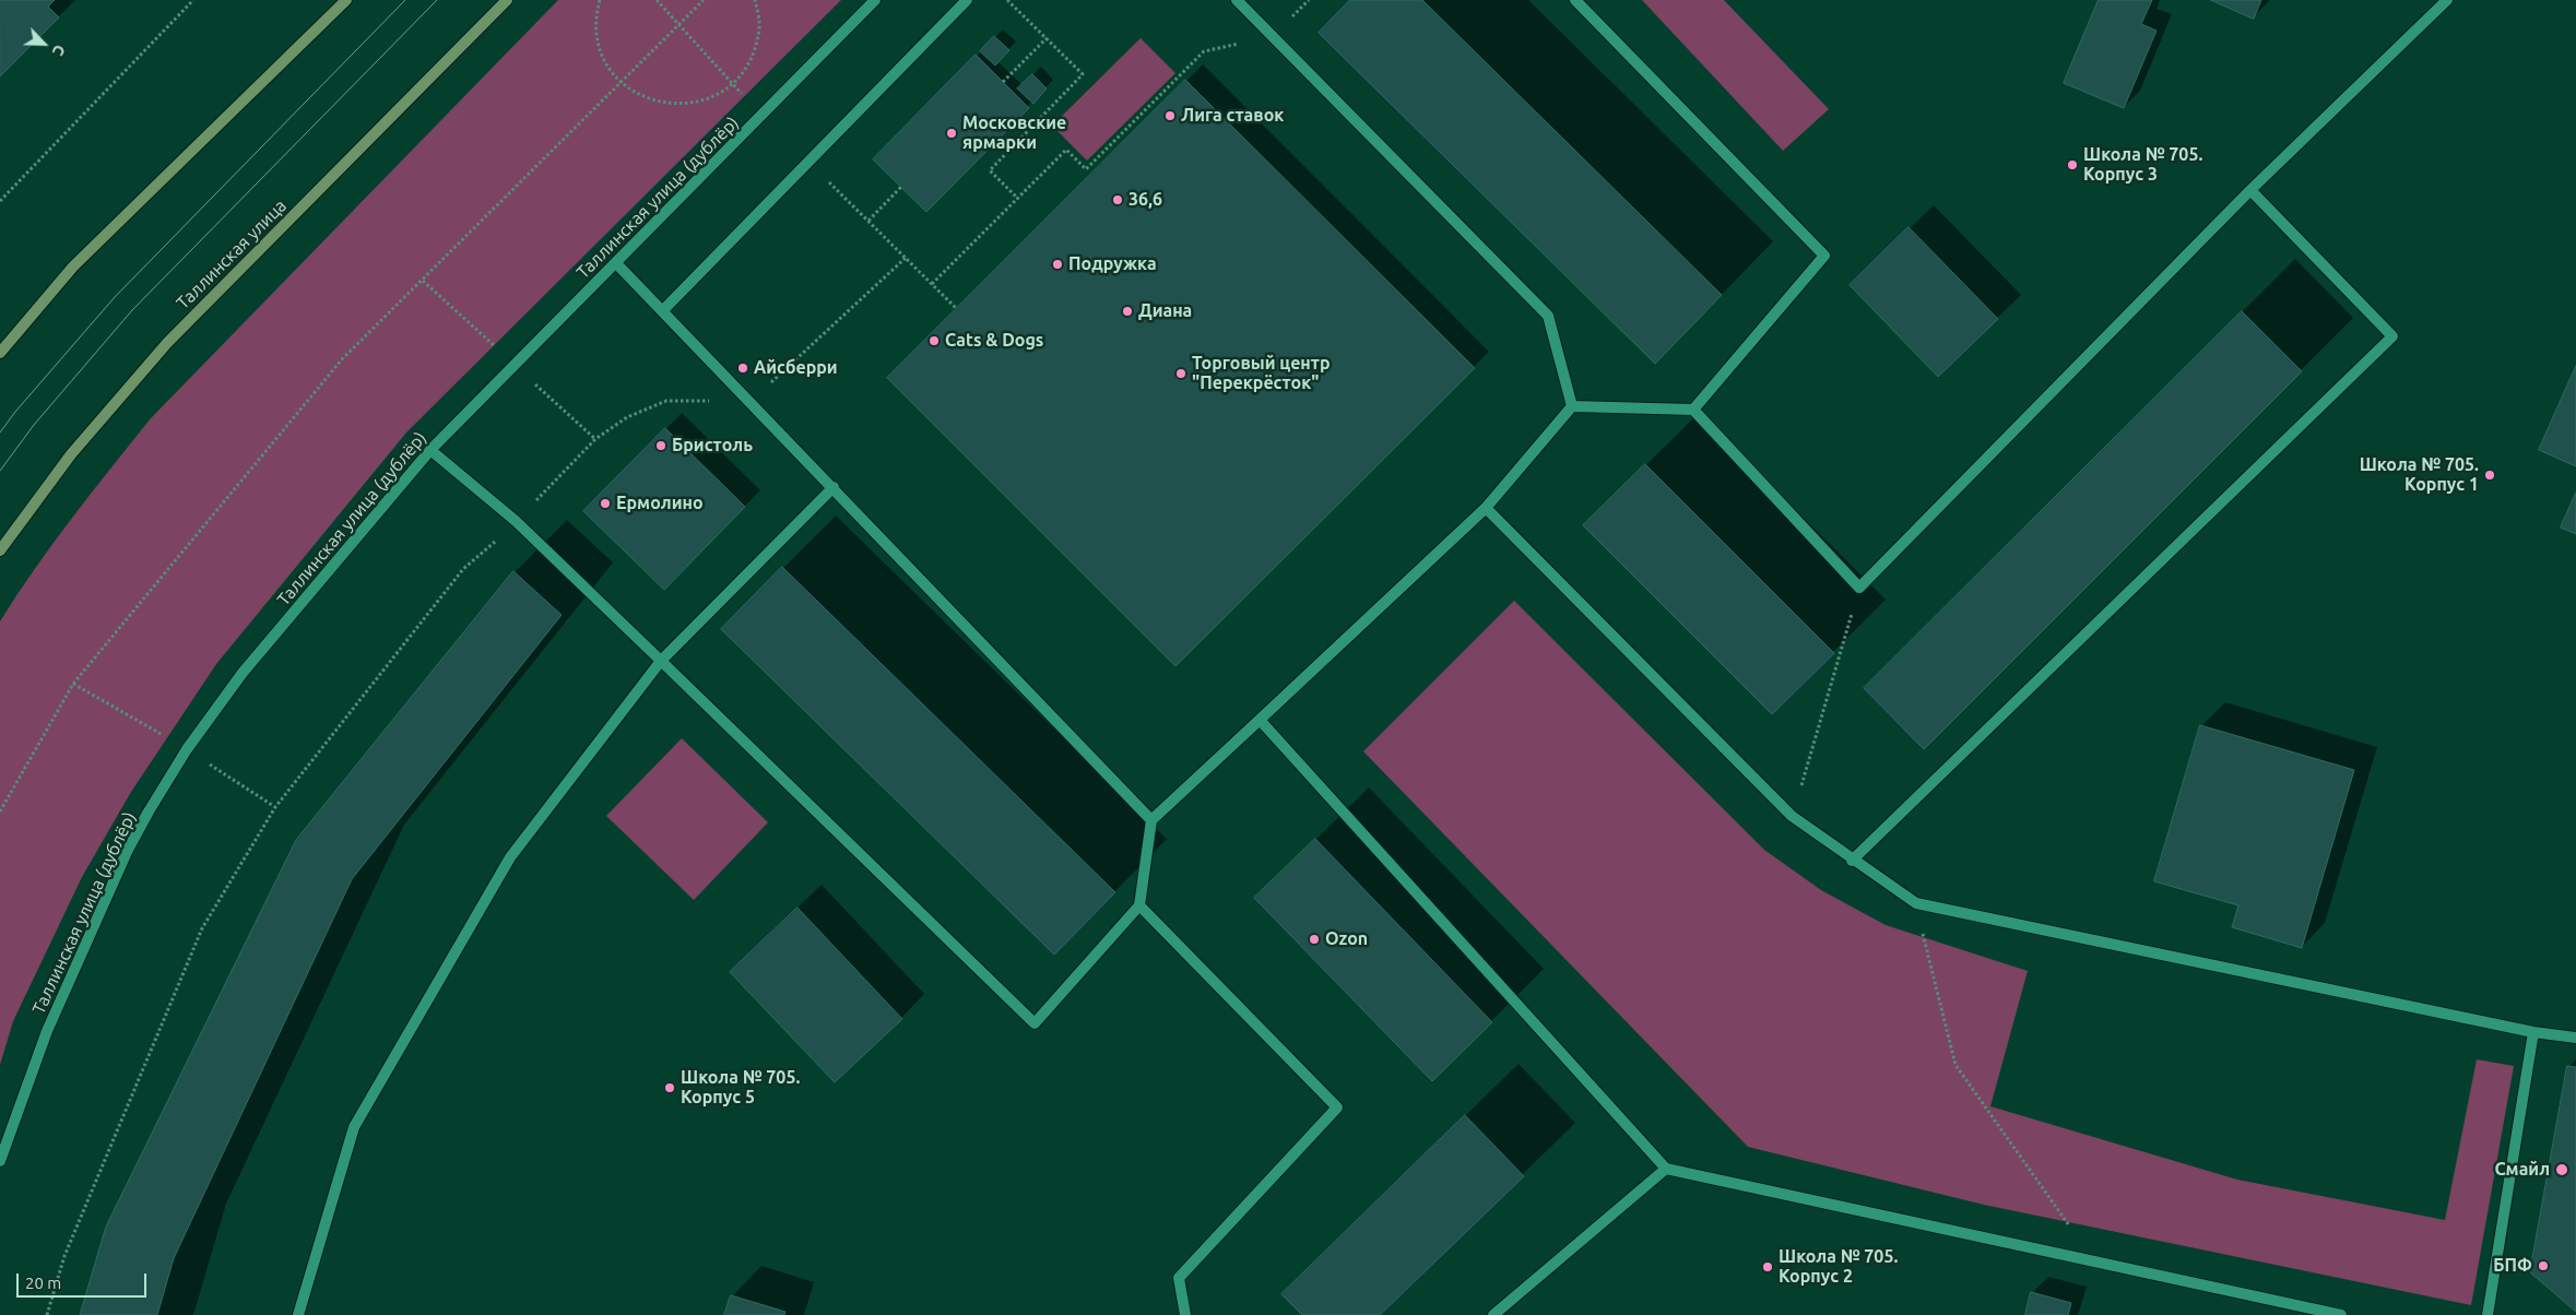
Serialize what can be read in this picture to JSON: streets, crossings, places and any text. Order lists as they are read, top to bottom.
{
  "streets": {
    "main road": ["Таллинская улица"],
    "street": ["Таллинская улица (дублёр)"]
  },
  "places": [
    "Лига ставок",
    "Московские ярмарки",
    "Школа № 705. Корпус 3",
    "36,6",
    "Подружка",
    "Диана",
    "Cats & Dogs",
    "Айсберри",
    "Торговый центр \"Перекрёсток\"",
    "Бристоль",
    "Школа № 705. Корпус 1",
    "Ермолино",
    "Ozon",
    "Школа № 705. Корпус 5",
    "Смайл",
    "БПФ",
    "Школа № 705. Корпус 2"
  ],
  "scale_bar": "20 m",
  "north": "bottom right"
}
